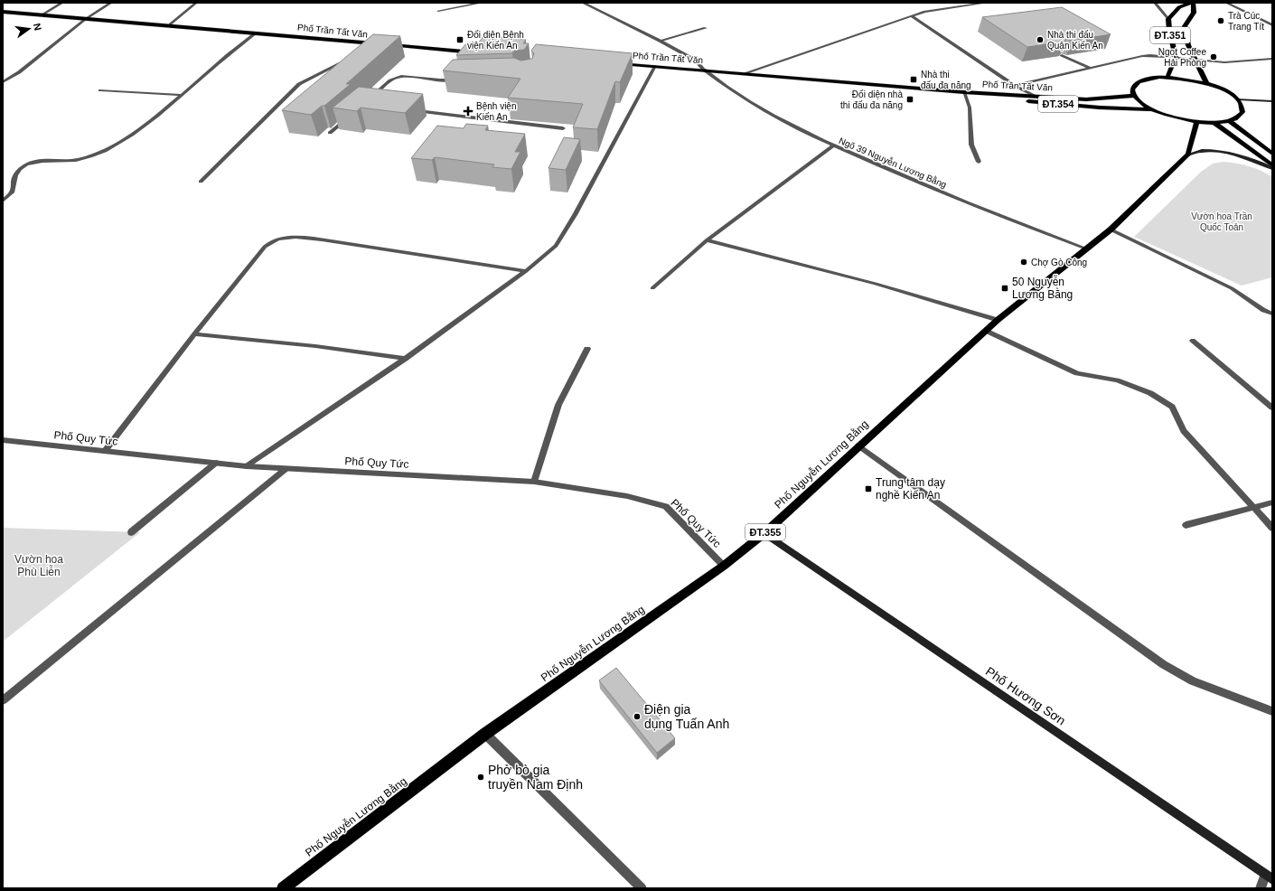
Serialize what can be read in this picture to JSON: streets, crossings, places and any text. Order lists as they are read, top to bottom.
{
  "streets": {
    "main road": [
      "Phố Trần Tất Văn",
      "ĐT.351",
      "ĐT.354",
      "Phố Nguyễn Lương Bằng",
      "ĐT.355"
    ],
    "street": ["Ngõ 39 Nguyễn Lương Bằng", "Phố Quy Tức", "Phố Hương Sơn"]
  },
  "crossings": [
    ["Phố Trần Tất Văn", "Ngõ 39 Nguyễn Lương Bằng"],
    ["Ngõ 39 Nguyễn Lương Bằng", "Phố Nguyễn Lương Bằng"],
    ["Phố Quy Tức", "Phố Nguyễn Lương Bằng"],
    ["Phố Nguyễn Lương Bằng", "Phố Hương Sơn"]
  ],
  "parks": ["Vườn hoa Trần Quốc Toản", "Vườn hoa Phù Liễn"],
  "places": {
    "other": [
      "Trà Cúc Trang Tít",
      "Nhà thi đấu Quận Kiến An",
      "Ngọt Coffee Hải Phòng",
      "Chợ Gò Công",
      "Điện gia dụng Tuấn Anh",
      "Phở bò gia truyền Nam Định"
    ],
    "transit": [
      "Đối diện Bệnh viện Kiến An",
      "Nhà thi đấu đa năng",
      "Đối diện nhà thi đấu đa năng",
      "50 Nguyễn Lương Bằng",
      "Trung tâm dạy nghề Kiến An"
    ],
    "health": ["Bệnh viện Kiến An"]
  },
  "north": "right"
}
